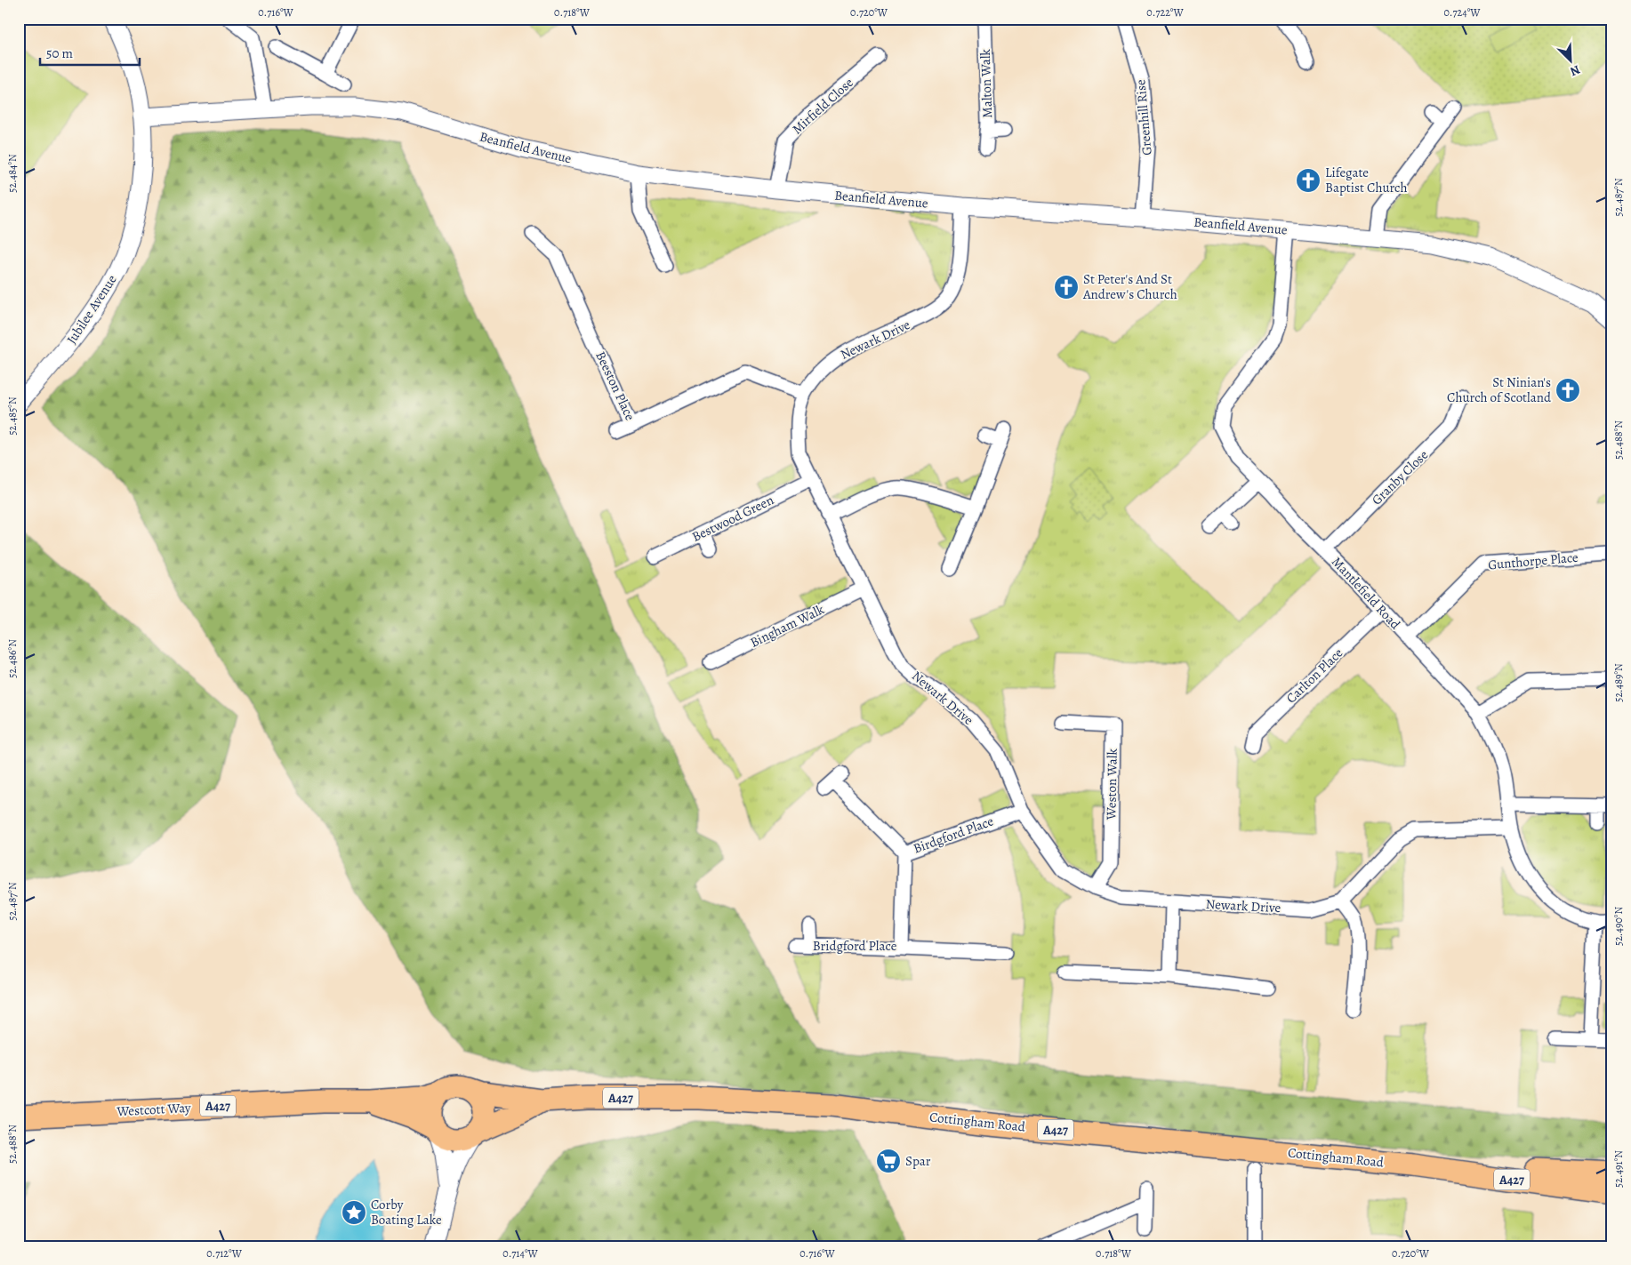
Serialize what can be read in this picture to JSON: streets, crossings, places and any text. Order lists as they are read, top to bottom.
{
  "streets": {
    "highway": ["A427", "Westcott Way", "Cottingham Road"],
    "street": [
      "Malton Walk",
      "Mirfield Close",
      "Greenhill Rise",
      "Beanfield Avenue",
      "Jubilee Avenue",
      "Newark Drive",
      "Beeston Place",
      "Granby Close",
      "Bestwood Green",
      "Gunthorpe Place",
      "Mantlefield Road",
      "Bingham Walk",
      "Carlton Place",
      "Weston Walk",
      "Birdgford Place",
      "Bridgford Place"
    ]
  },
  "crossings": [
    ["Mirfield Close", "Beanfield Avenue"],
    ["Greenhill Rise", "Beanfield Avenue"],
    ["Beanfield Avenue", "Jubilee Avenue"],
    ["Beanfield Avenue", "Newark Drive"],
    ["Beanfield Avenue", "Mantlefield Road"],
    ["Newark Drive", "Beeston Place"],
    ["Newark Drive", "Bestwood Green"],
    ["Newark Drive", "Bingham Walk"],
    ["Newark Drive", "Weston Walk"],
    ["Newark Drive", "Birdgford Place"],
    ["Granby Close", "Mantlefield Road"],
    ["Gunthorpe Place", "Mantlefield Road"],
    ["Mantlefield Road", "Carlton Place"],
    ["Birdgford Place", "Bridgford Place"],
    ["A427", "Westcott Way"],
    ["A427", "Cottingham Road"],
    ["Westcott Way", "Cottingham Road"]
  ],
  "places": {
    "church": ["Lifegate Baptist Church", "St Peter's And St Andrew's Church", "St Ninian's Church of Scotland"],
    "supermarket": ["Spar"],
    "place": ["Corby Boating Lake"]
  },
  "scale_bar": "50 m",
  "north": "bottom right",
  "coordinates": [
    "0.716°W",
    "0.718°W",
    "0.720°W",
    "0.722°W",
    "0.724°W",
    "52.484°N",
    "52.487°N",
    "52.485°N",
    "52.488°N",
    "52.486°N",
    "52.489°N",
    "52.490°N",
    "52.491°N",
    "0.712°W",
    "0.714°W"
  ]
}
